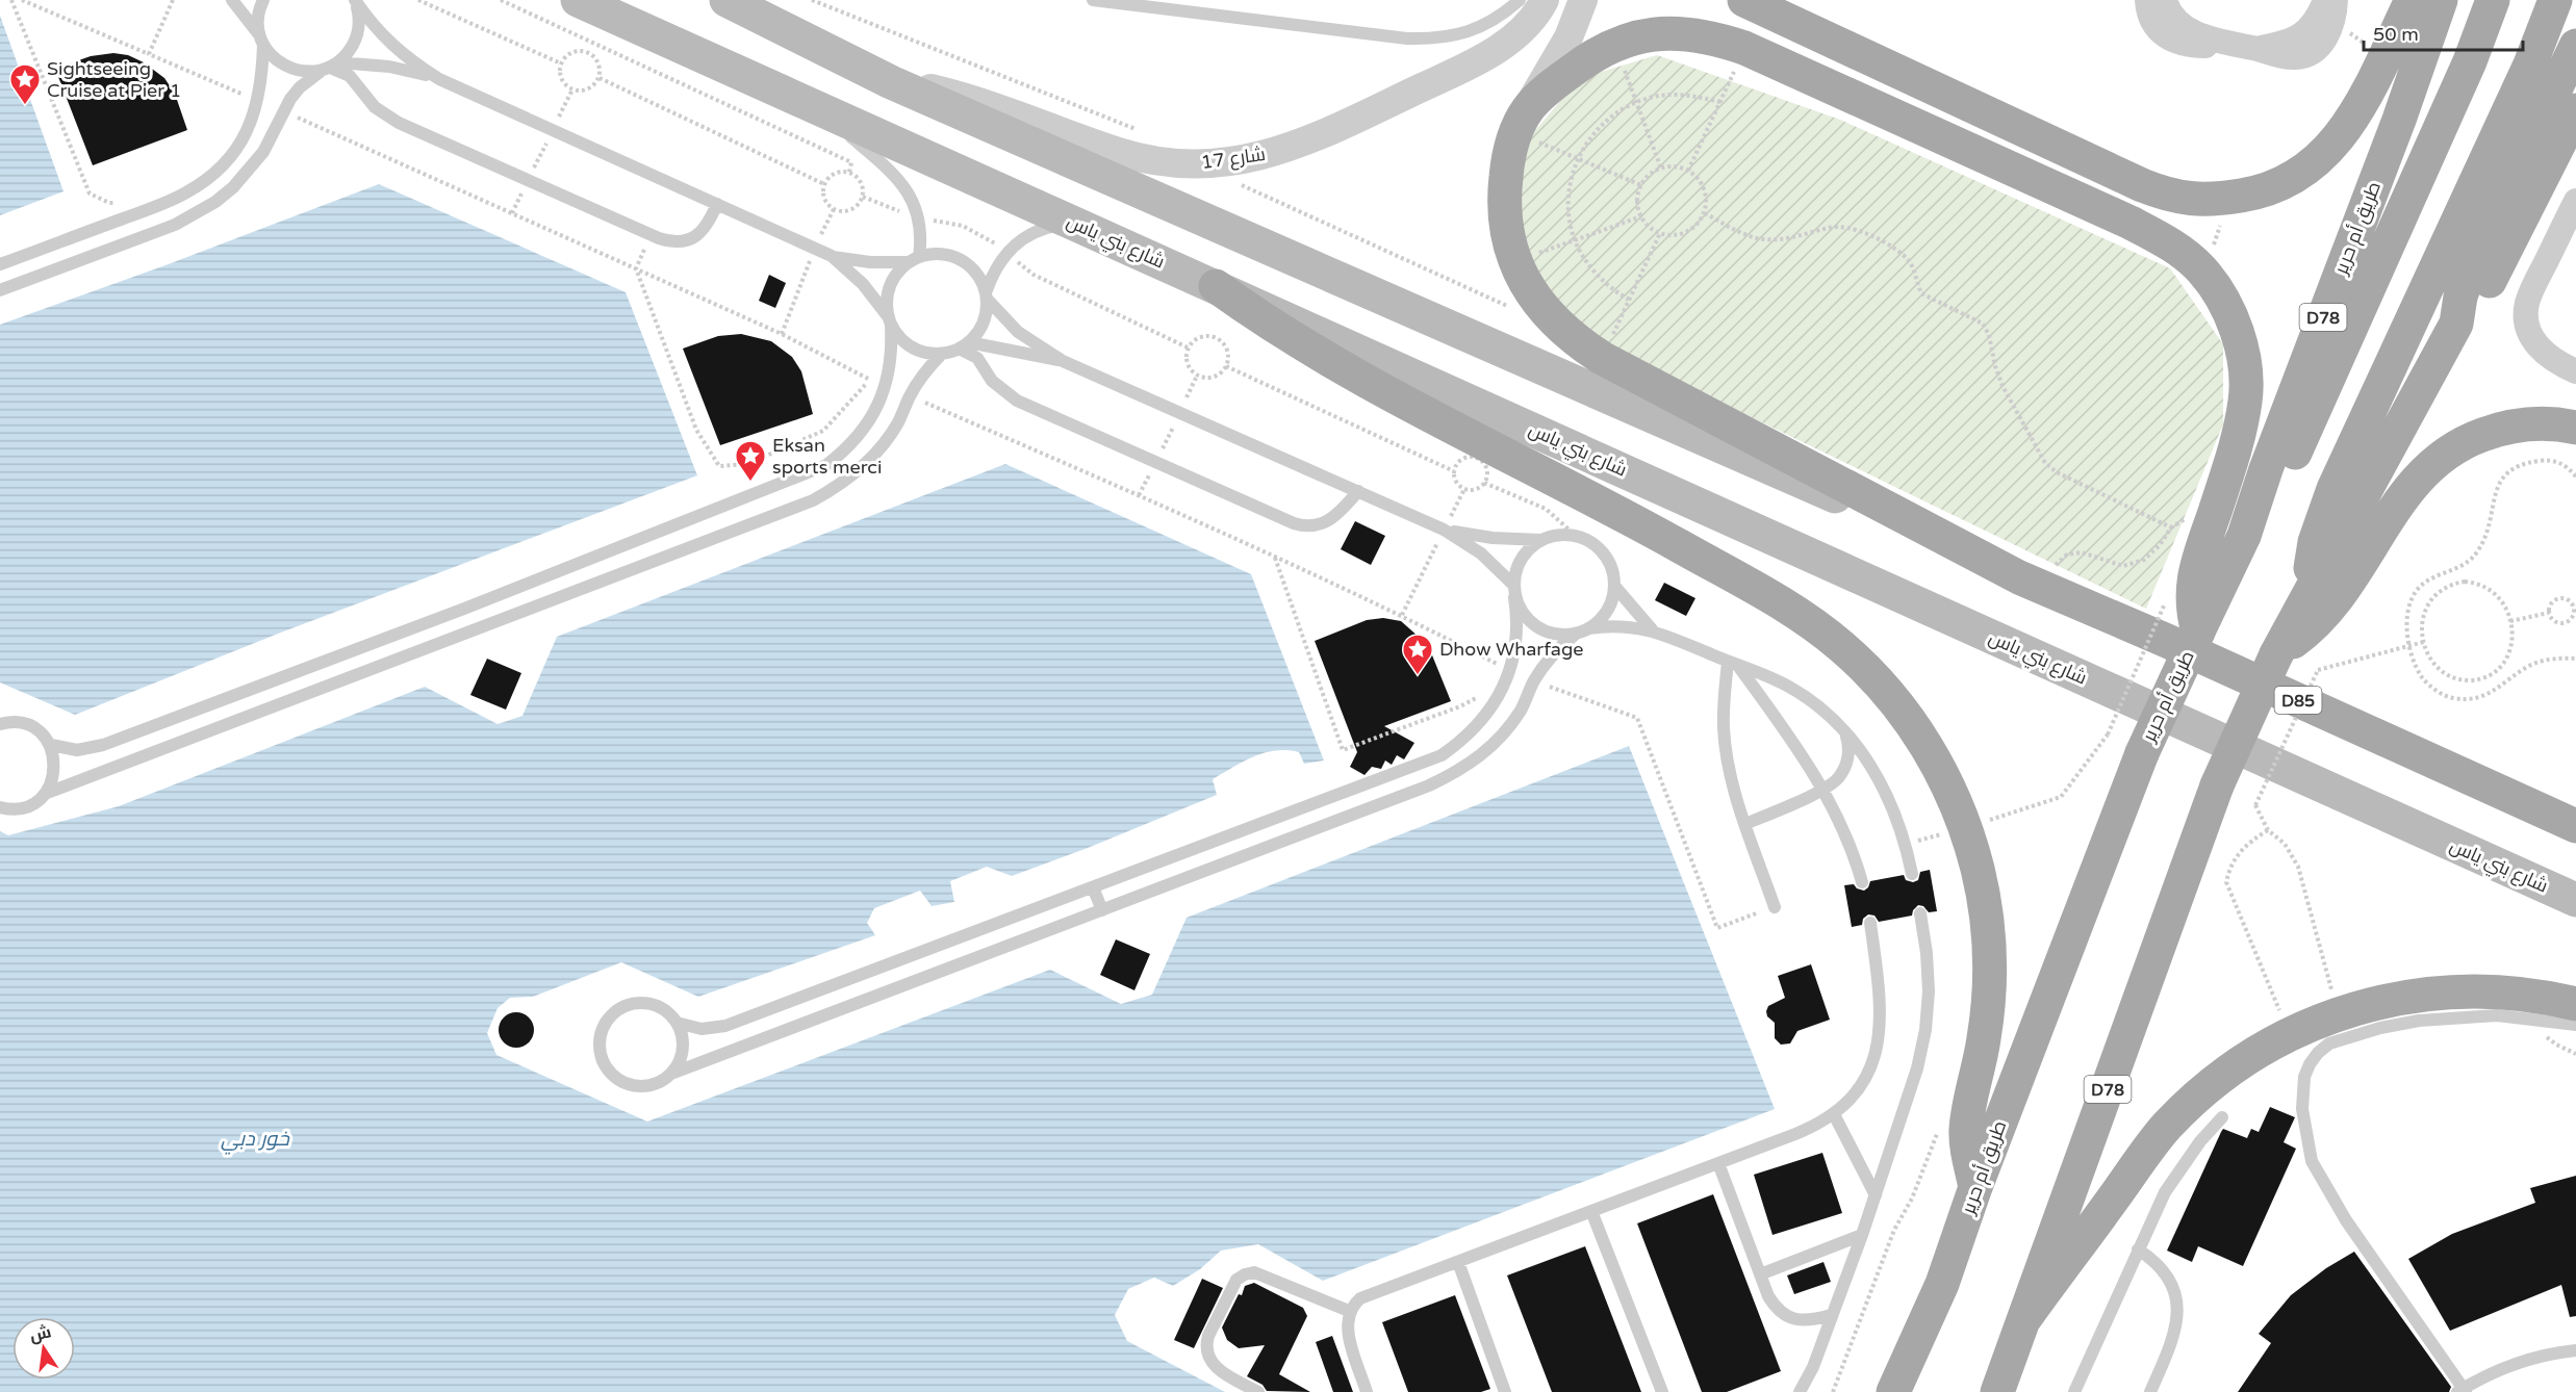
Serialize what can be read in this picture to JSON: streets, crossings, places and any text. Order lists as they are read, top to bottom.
{
  "streets": {
    "main road": [
      "طريق أم حرير",
      "شارع بني ياس",
      "D78",
      "D85"
    ],
    "street": ["شارع 17"]
  },
  "crossings": [
    ["شارع 17", "D85"]
  ],
  "water": ["خور دبي"],
  "places": {
    "place": ["Sightseeing Cruise at Pier 1", "Eksan sports merci", "Dhow Wharfage"]
  },
  "scale_bar": "50 m",
  "north": "top"
}
